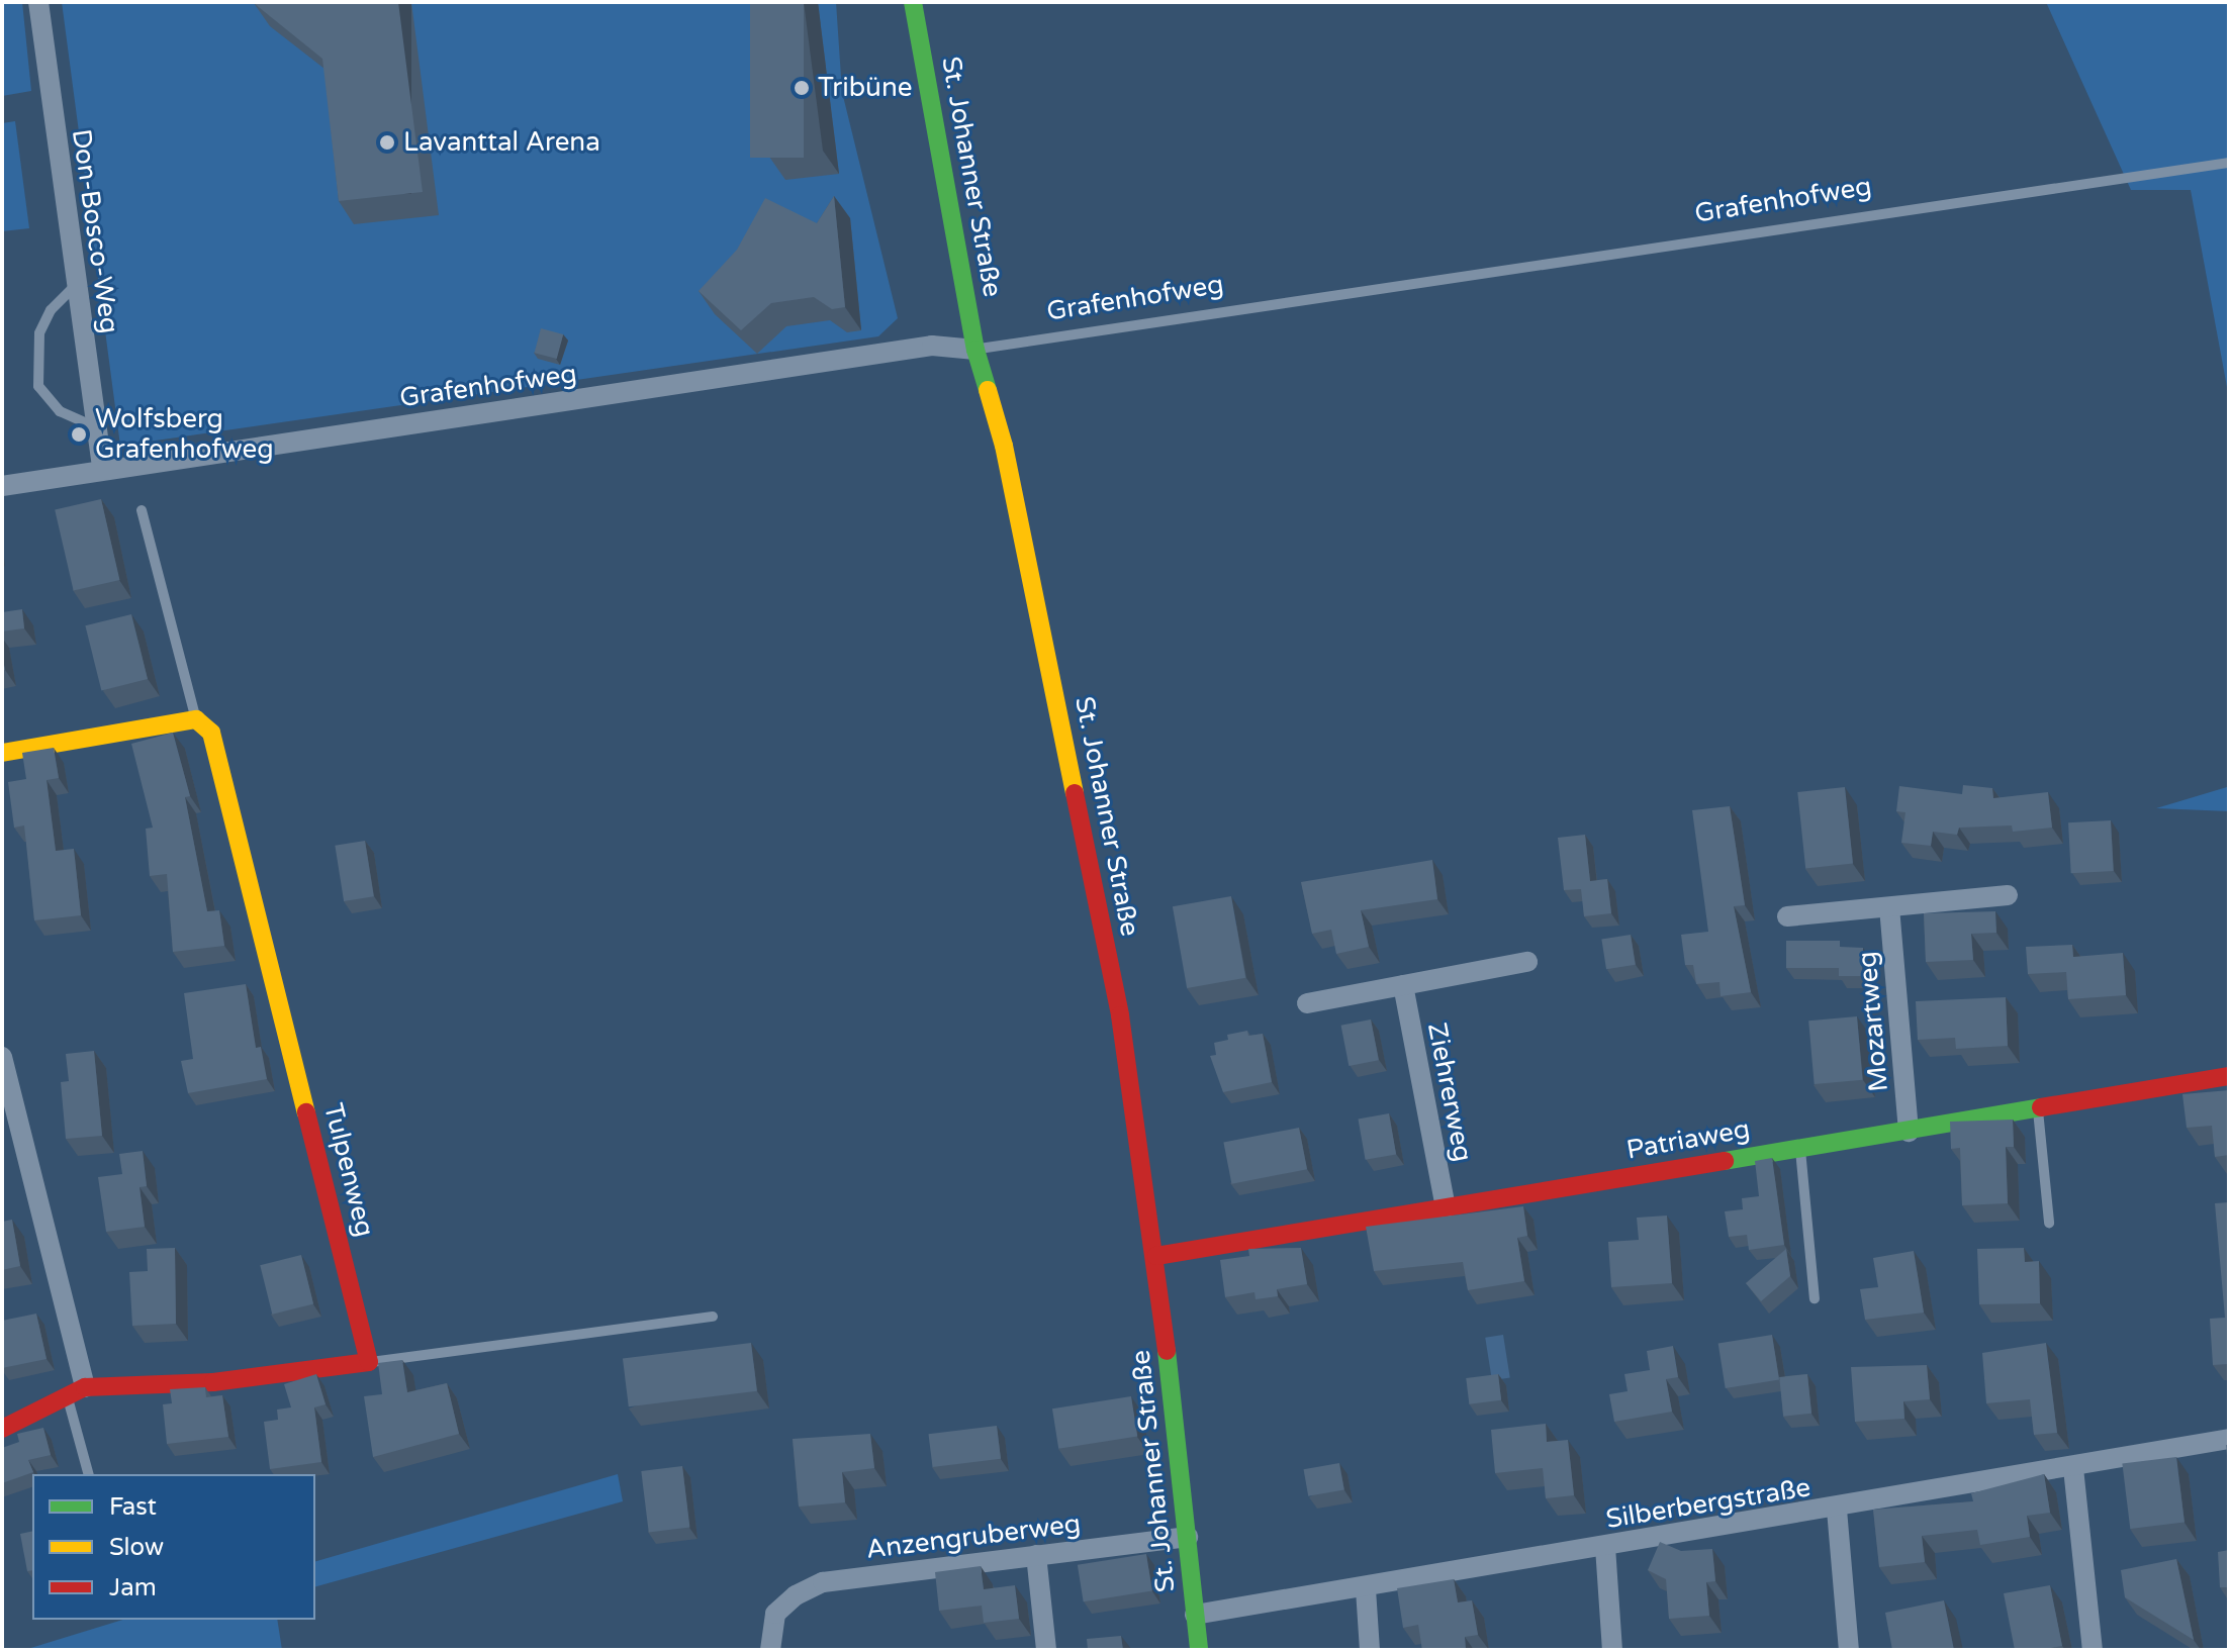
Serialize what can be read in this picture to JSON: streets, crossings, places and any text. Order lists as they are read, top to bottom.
{
  "streets": {
    "street": [
      "St. Johanner Straße",
      "Grafenhofweg",
      "Don-Bosco-Weg",
      "Mozartweg",
      "Ziehrerweg",
      "Patriaweg",
      "Tulpenweg",
      "Silberbergstraße",
      "Anzengruberweg"
    ]
  },
  "crossings": [
    ["St. Johanner Straße", "Grafenhofweg"],
    ["St. Johanner Straße", "Patriaweg"],
    ["St. Johanner Straße", "Silberbergstraße"],
    ["St. Johanner Straße", "Anzengruberweg"],
    ["Grafenhofweg", "Don-Bosco-Weg"],
    ["Mozartweg", "Patriaweg"],
    ["Ziehrerweg", "Patriaweg"]
  ],
  "places": ["Tribüne", "Lavanttal Arena", "Wolfsberg Grafenhofweg"],
  "legend": ["Fast", "Slow", "Jam"]
}
